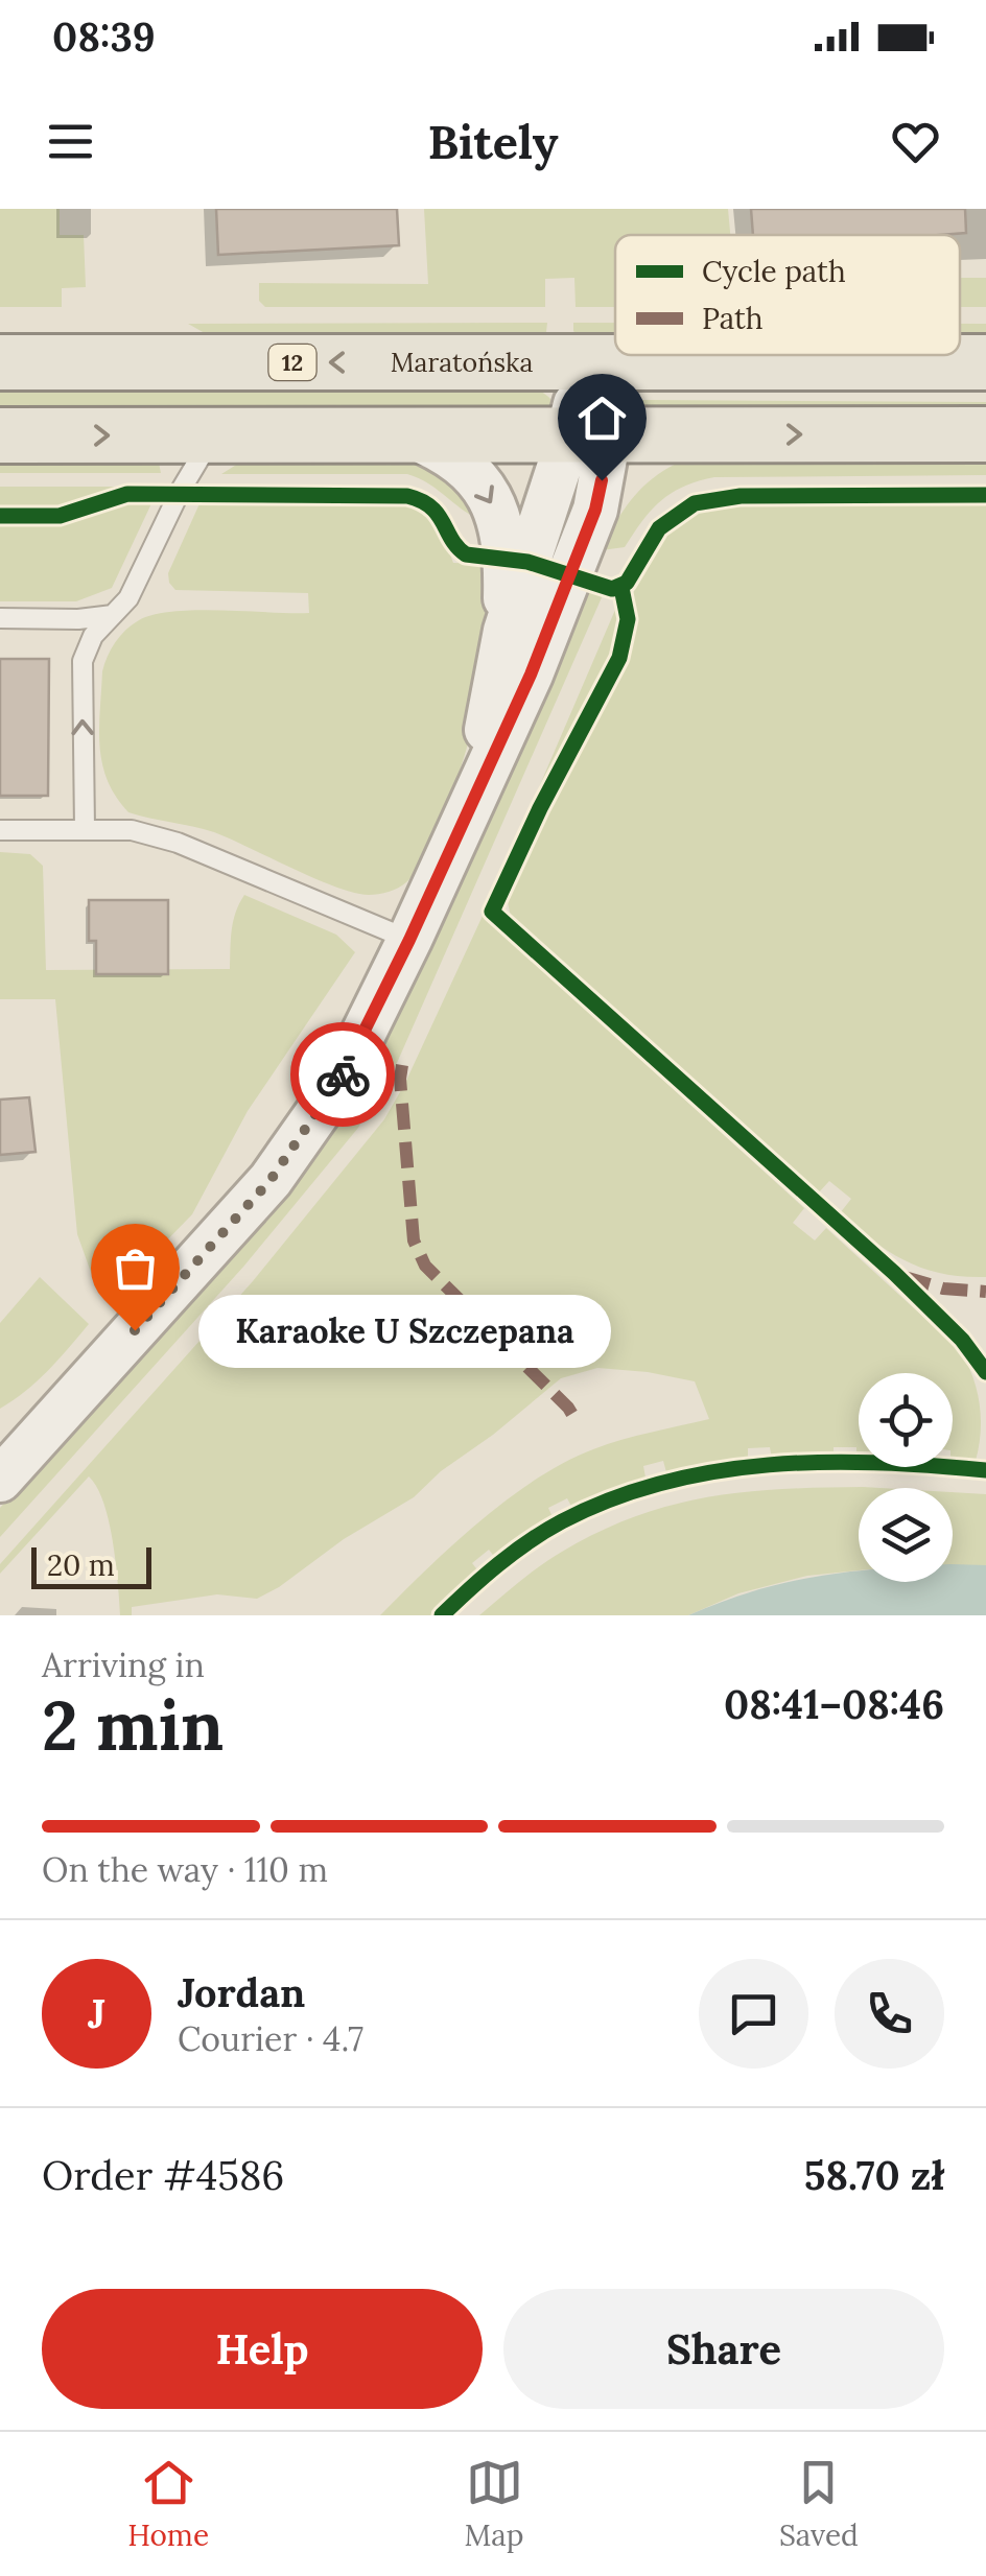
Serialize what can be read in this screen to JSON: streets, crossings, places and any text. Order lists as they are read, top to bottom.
{
  "streets": {
    "main road": ["12", "Maratońska"]
  },
  "places": ["Karaoke U Szczepana"],
  "legend": ["Cycle path", "Path"],
  "scale_bar": "20 m",
  "page": {
    "status": "08:39",
    "header": "Bitely",
    "bubble": "Karaoke U Szczepana",
    "scale": "20 m",
    "heading": ["2 min", "Arriving in", "08:41–08:46"],
    "panel": [
      "Jordan",
      "Courier · 4.7",
      "Order #4586",
      "58.70 zł"
    ],
    "bar": "On the way · 110 m",
    "round": "J",
    "buttons": ["Help", "Share"],
    "tabs": ["Home", "Map", "Saved"]
  }
}
